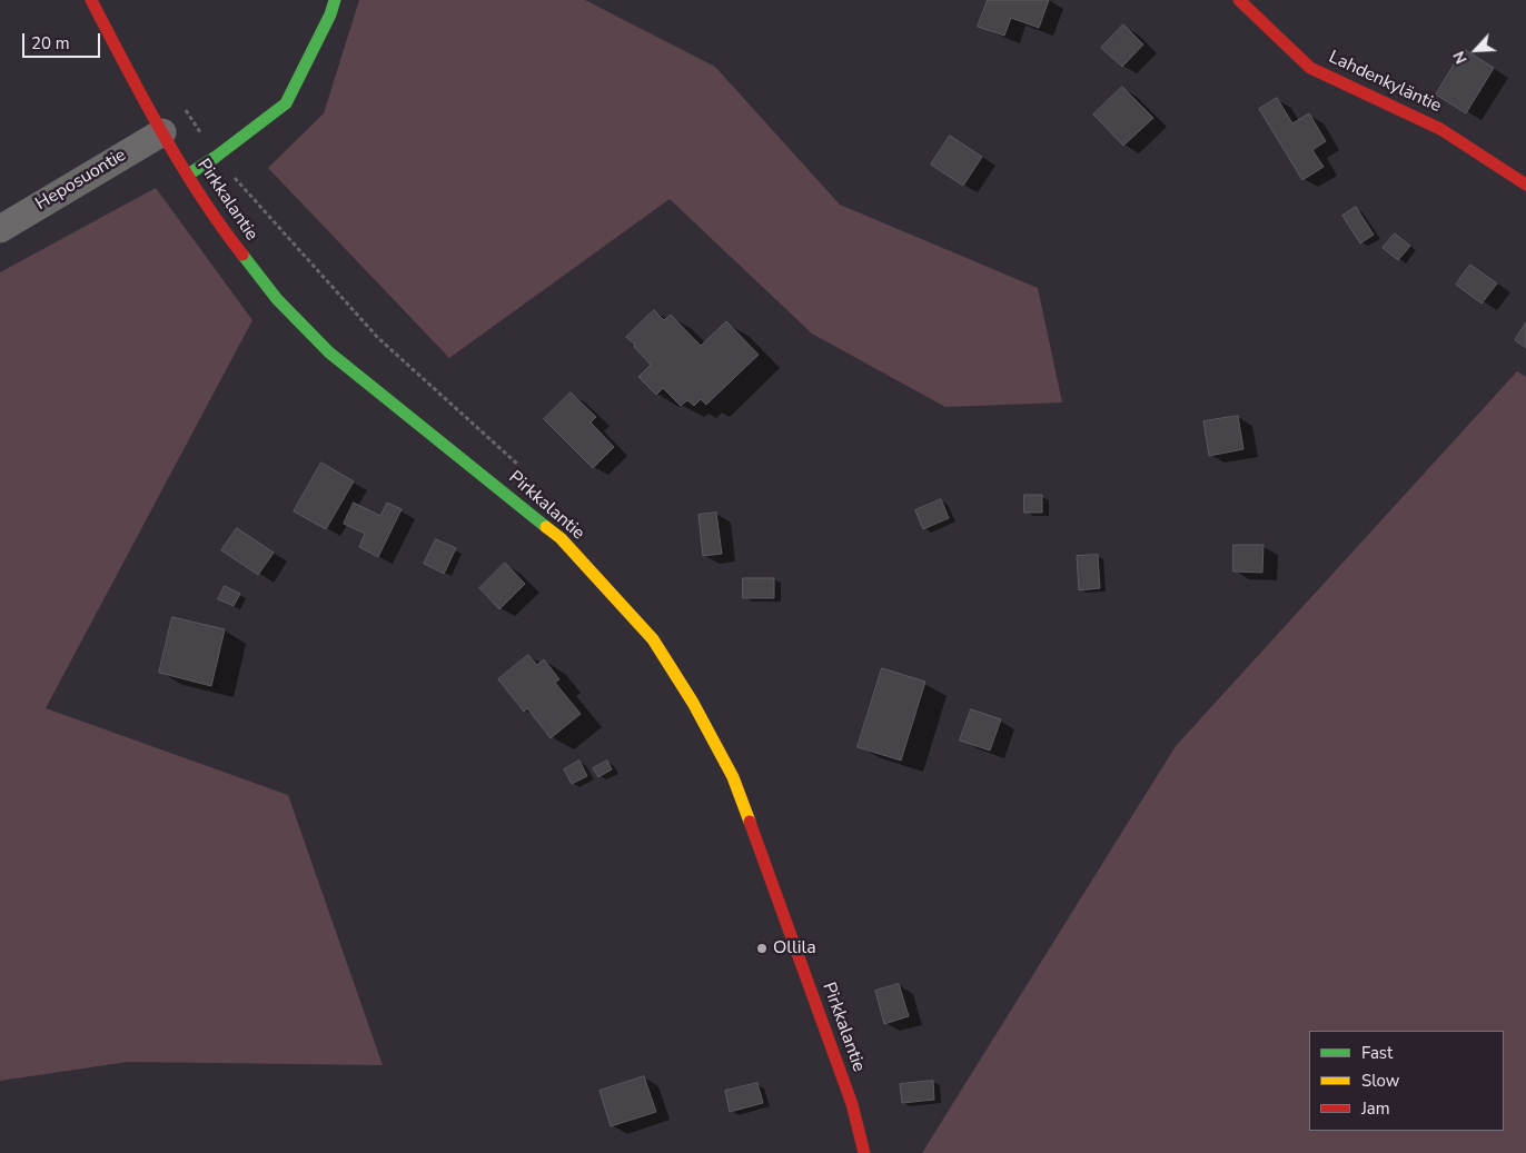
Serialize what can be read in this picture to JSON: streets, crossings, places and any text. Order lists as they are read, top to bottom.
{
  "streets": {
    "street": ["Lahdenkyläntie", "Heposuontie", "Pirkkalantie"]
  },
  "crossings": [
    ["Heposuontie", "Pirkkalantie"]
  ],
  "places": ["Ollila"],
  "legend": ["Fast", "Slow", "Jam"],
  "scale_bar": "20 m",
  "north": "bottom left"
}
